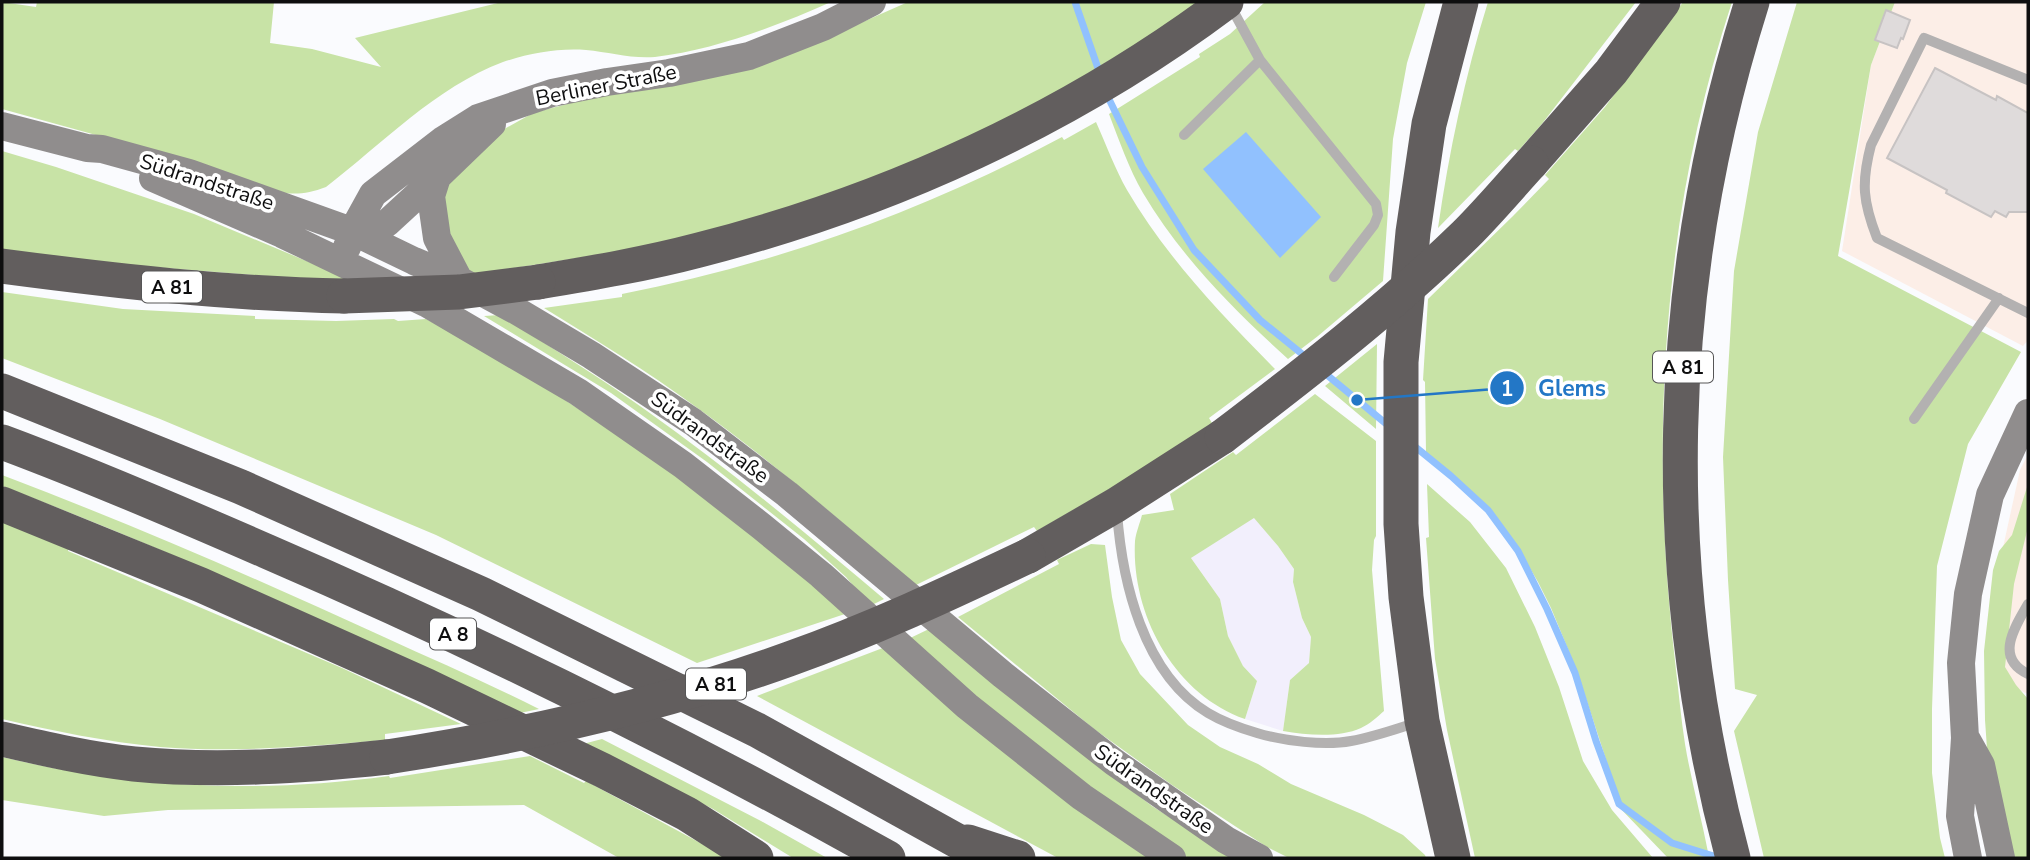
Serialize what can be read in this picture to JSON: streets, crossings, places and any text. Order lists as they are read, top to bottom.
{
  "streets": {
    "highway": ["A 81", "A 8"],
    "main road": ["Berliner Straße", "Südrandstraße"]
  },
  "crossings": [
    ["Berliner Straße", "Südrandstraße"]
  ],
  "places": ["Glems"]
}
